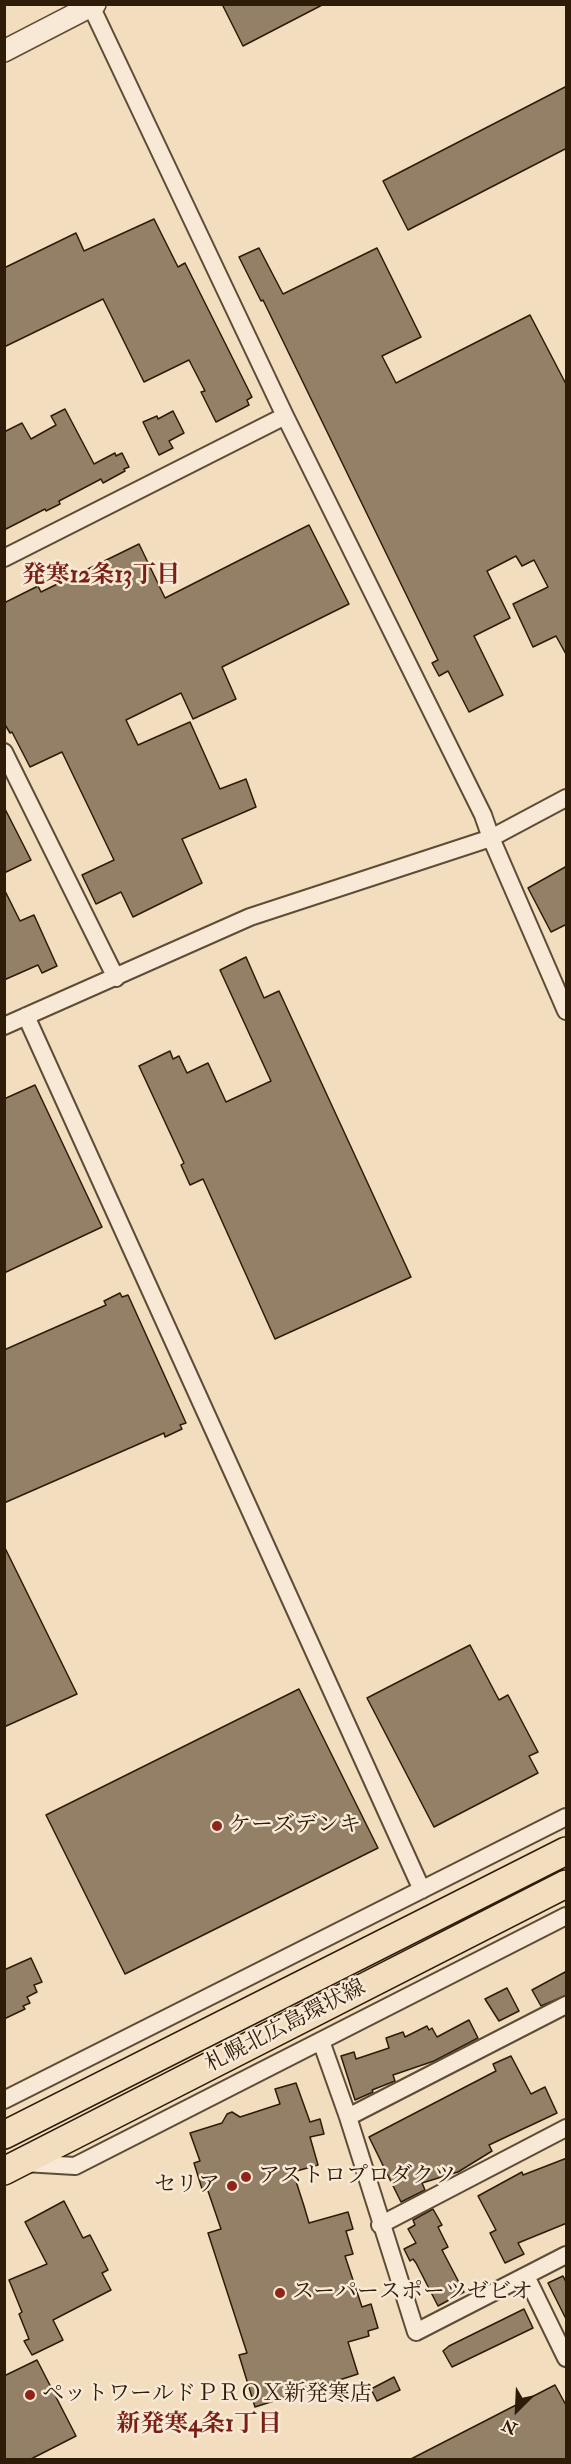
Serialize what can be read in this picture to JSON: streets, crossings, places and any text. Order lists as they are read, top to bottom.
{
  "streets": {
    "main road": ["札幌北広島環状線"]
  },
  "districts": ["発寒12条13丁目", "新発寒4条1丁目"],
  "places": [
    "ケーズデンキ",
    "アストロプロダクツ",
    "セリア",
    "スーパースポーツゼビオ",
    "ペットワールドＰＲＯＸ新発寒店"
  ],
  "north": "bottom left"
}
